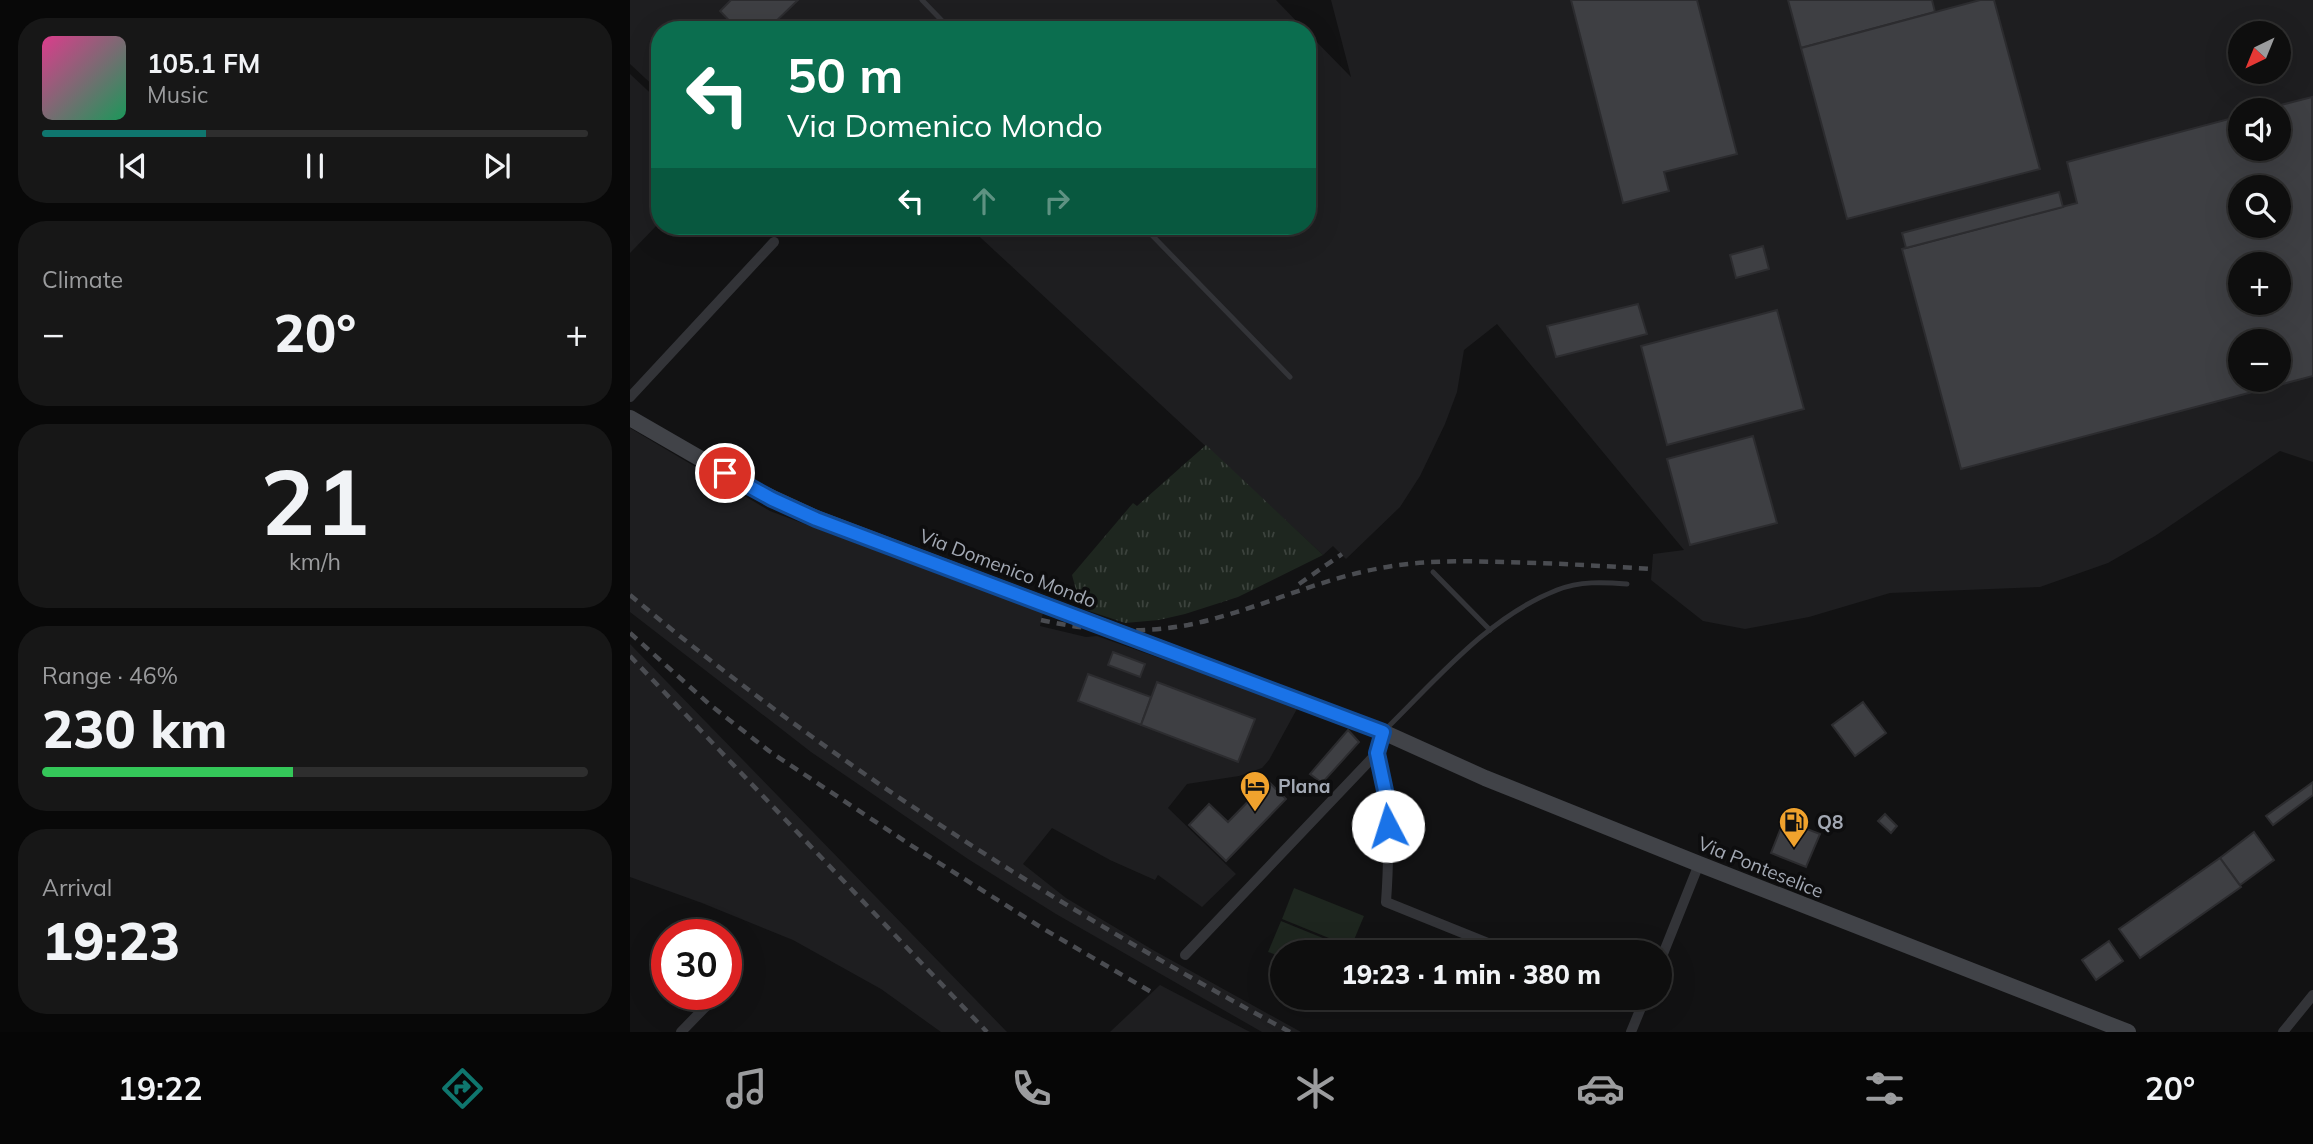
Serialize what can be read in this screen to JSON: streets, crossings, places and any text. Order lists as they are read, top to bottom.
{
  "streets": {
    "street": ["Via Domenico Mondo", "Via Ponteselice"]
  },
  "crossings": [
    ["Via Domenico Mondo", "Via Ponteselice"]
  ],
  "places": {
    "hotel": ["Plana"],
    "fuel station": ["Q8"]
  },
  "north": "bottom left",
  "page": {
    "map_buttons": ["+", "−"],
    "turn": ["50 m", "Via Domenico Mondo"],
    "song": ["105.1 FM", "Music"],
    "tile": [
      "Climate",
      ["21", "km/h"],
      ["Range · 46%", "230 km"],
      ["Arrival", "19:23"]
    ],
    "heat": ["−", "20°", "+"],
    "limit": "30",
    "trip": "19:23 · 1 min · 380 m",
    "tabs": ["19:22", "20°"]
  }
}
